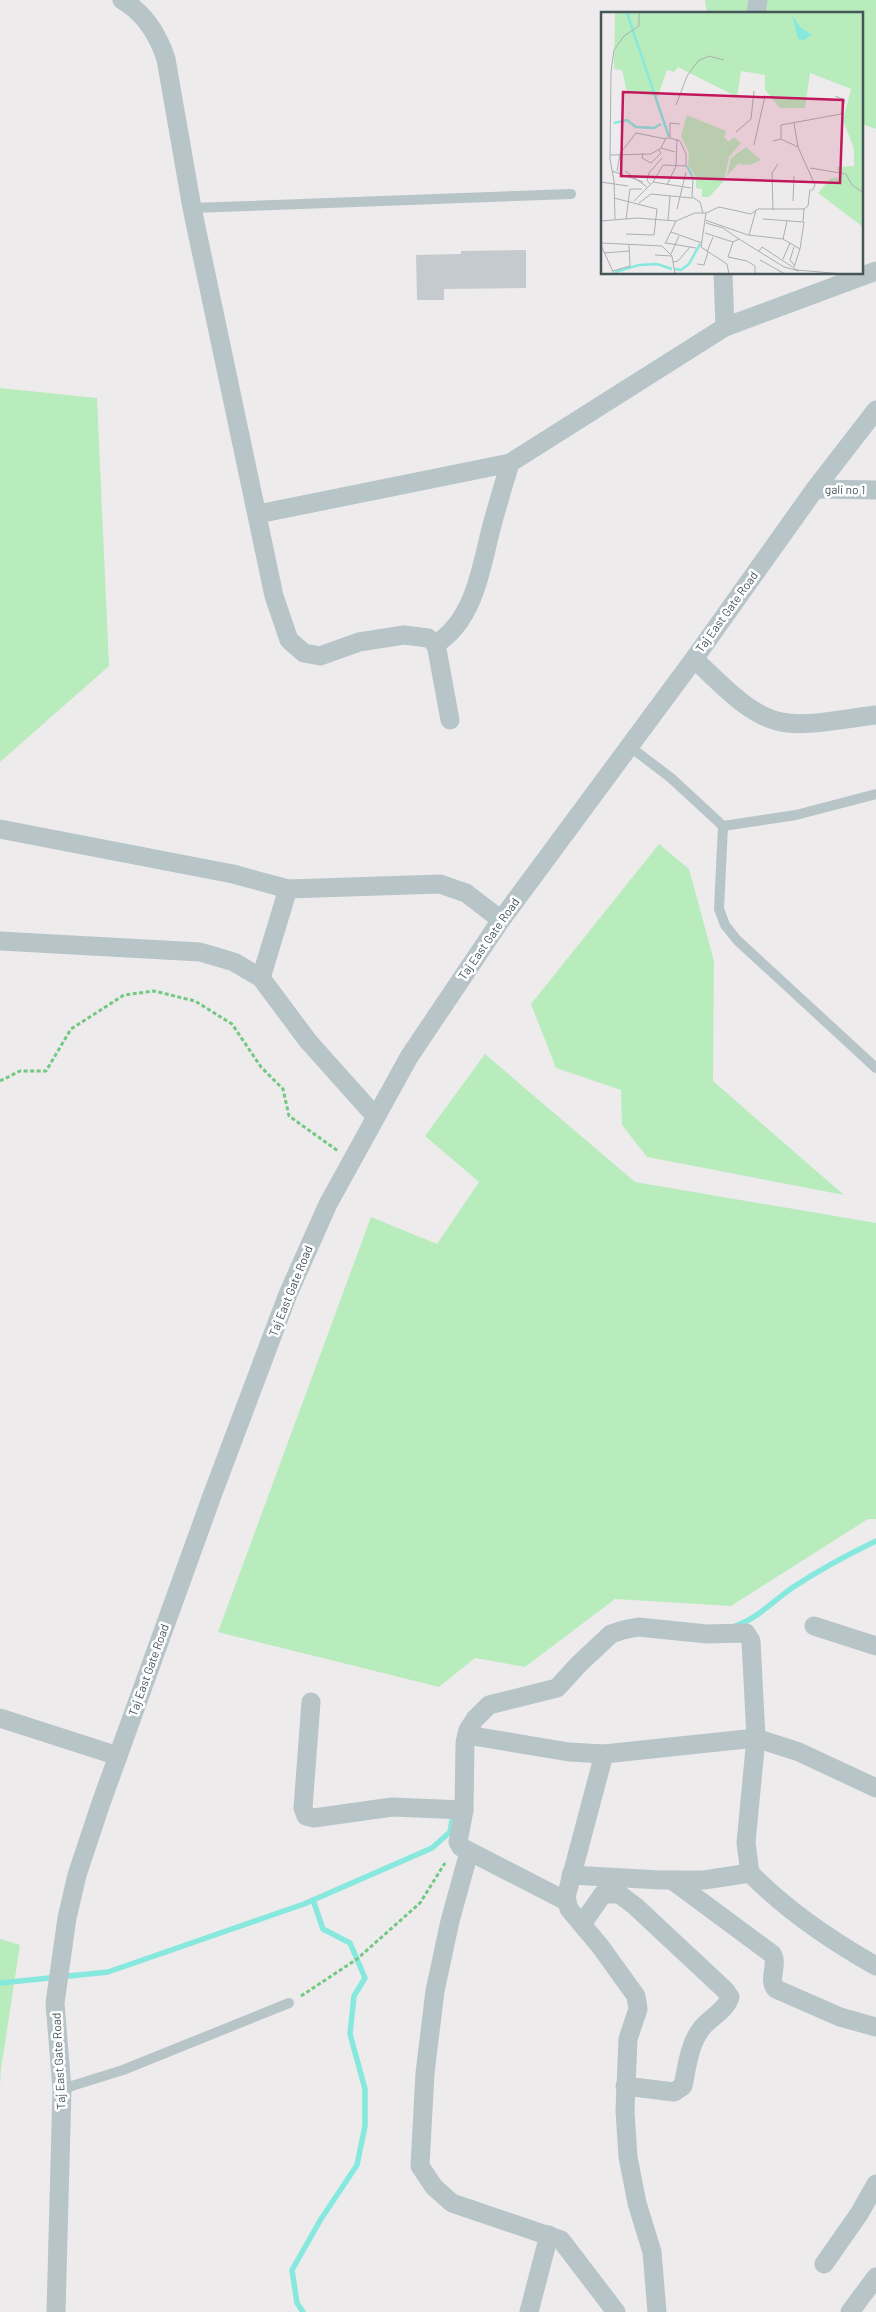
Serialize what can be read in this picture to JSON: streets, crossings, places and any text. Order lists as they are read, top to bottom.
{
  "streets": {
    "street": ["gali no 1", "Taj East Gate Road"]
  },
  "crossings": [
    ["gali no 1", "Taj East Gate Road"]
  ]
}
